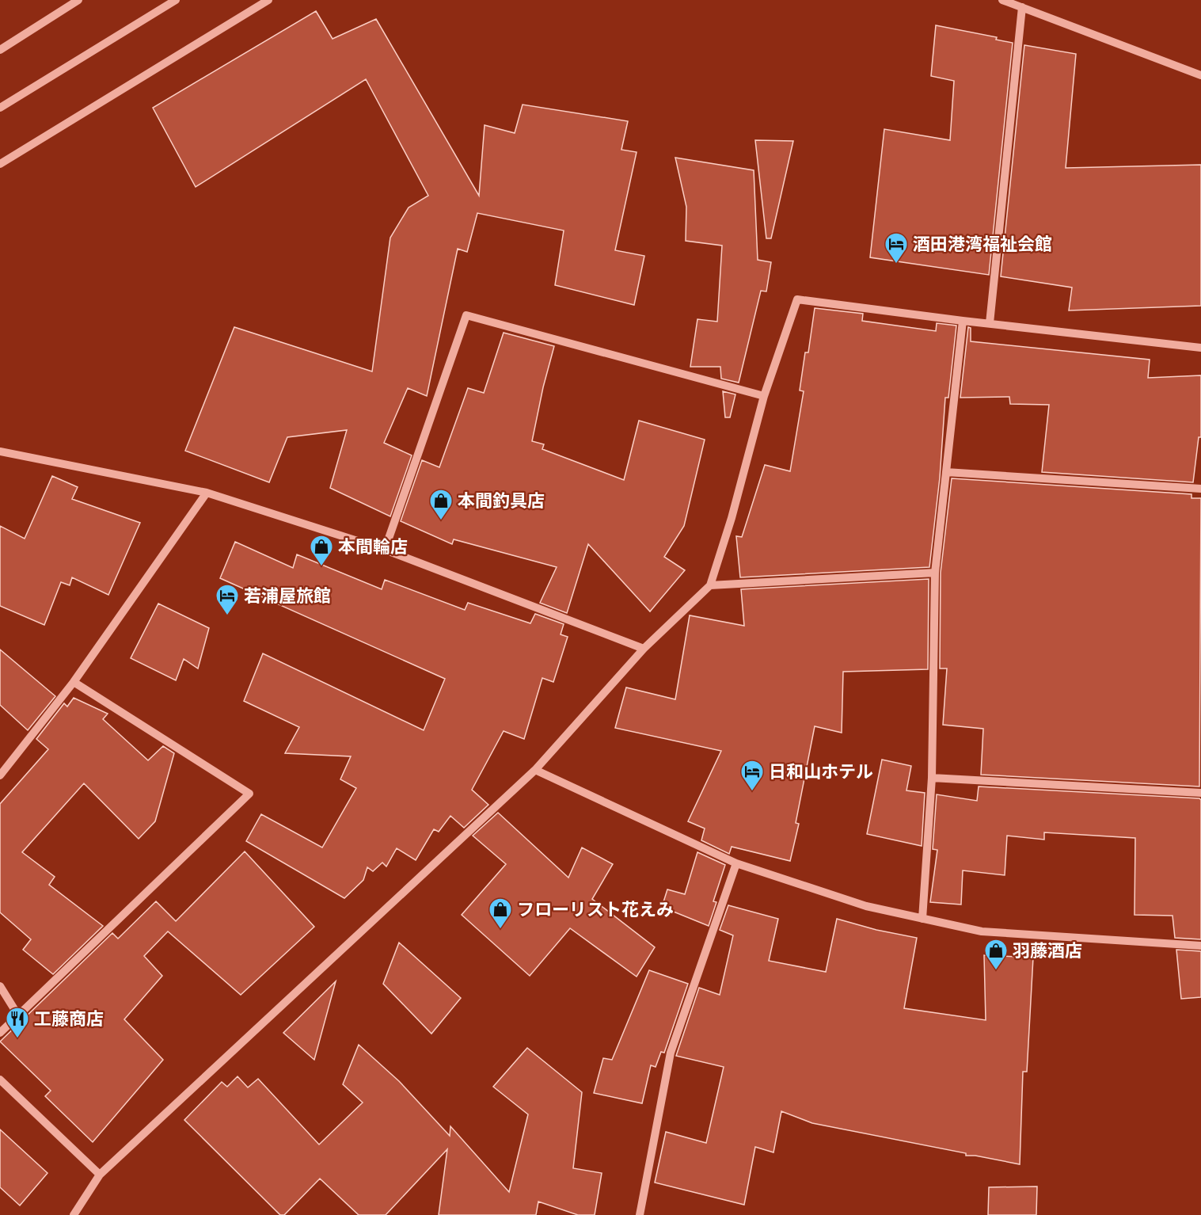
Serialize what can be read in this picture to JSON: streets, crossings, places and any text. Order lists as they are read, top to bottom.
{
  "places": {
    "hotel": ["酒田港湾福祉会館", "若浦屋旅館", "日和山ホテル"],
    "shop": [
      "本間釣具店",
      "本間輪店",
      "フローリスト花えみ",
      "羽藤酒店"
    ],
    "restaurant": ["工藤商店"]
  }
}
